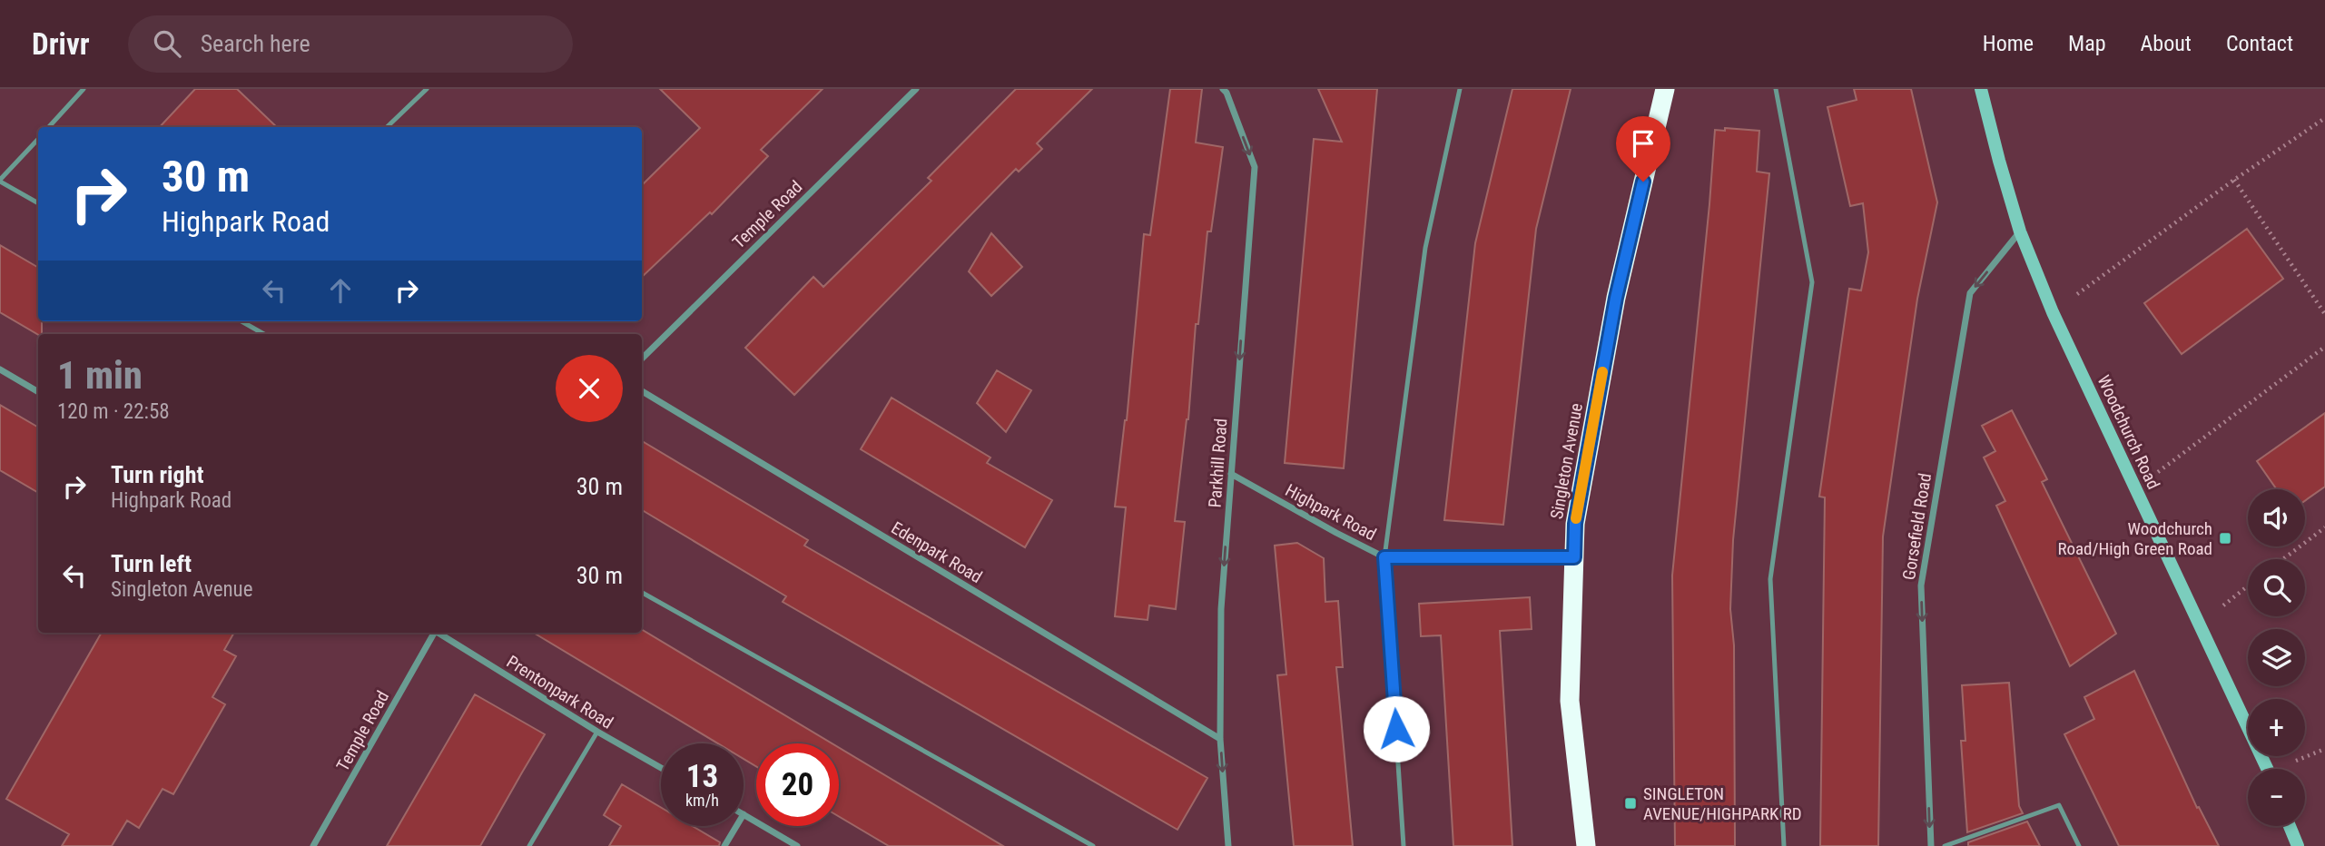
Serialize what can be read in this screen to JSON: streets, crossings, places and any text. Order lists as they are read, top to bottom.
{
  "streets": {
    "highway": ["Singleton Avenue"],
    "street": [
      "Temple Road",
      "Woodchurch Road",
      "Parkhill Road",
      "Highpark Road",
      "Gorsefield Road",
      "Edenpark Road",
      "Prentonpark Road"
    ]
  },
  "crossings": [
    ["Woodchurch Road", "Gorsefield Road"],
    ["Singleton Avenue", "Highpark Road"],
    ["Parkhill Road", "Highpark Road"],
    ["Parkhill Road", "Edenpark Road"]
  ],
  "one_way": ["Parkhill Road", "Gorsefield Road"],
  "places": {
    "transit": ["Woodchurch Road/High Green Road", "SINGLETON AVENUE/HIGHPARK RD"]
  },
  "page": {
    "header": "Drivr",
    "search": "Search here",
    "nav": [
      "Home",
      "Map",
      "About",
      "Contact"
    ],
    "turn": ["30 m", "Highpark Road"],
    "heading": ["1 min", "120 m · 22:58"],
    "list": [
      {
        "name": "Turn right",
        "note": "Highpark Road",
        "value": "30 m"
      },
      {
        "name": "Turn left",
        "note": "Singleton Avenue",
        "value": "30 m"
      }
    ],
    "map_buttons": ["+", "−"],
    "speed": "13 km/h",
    "limit": "20"
  }
}
